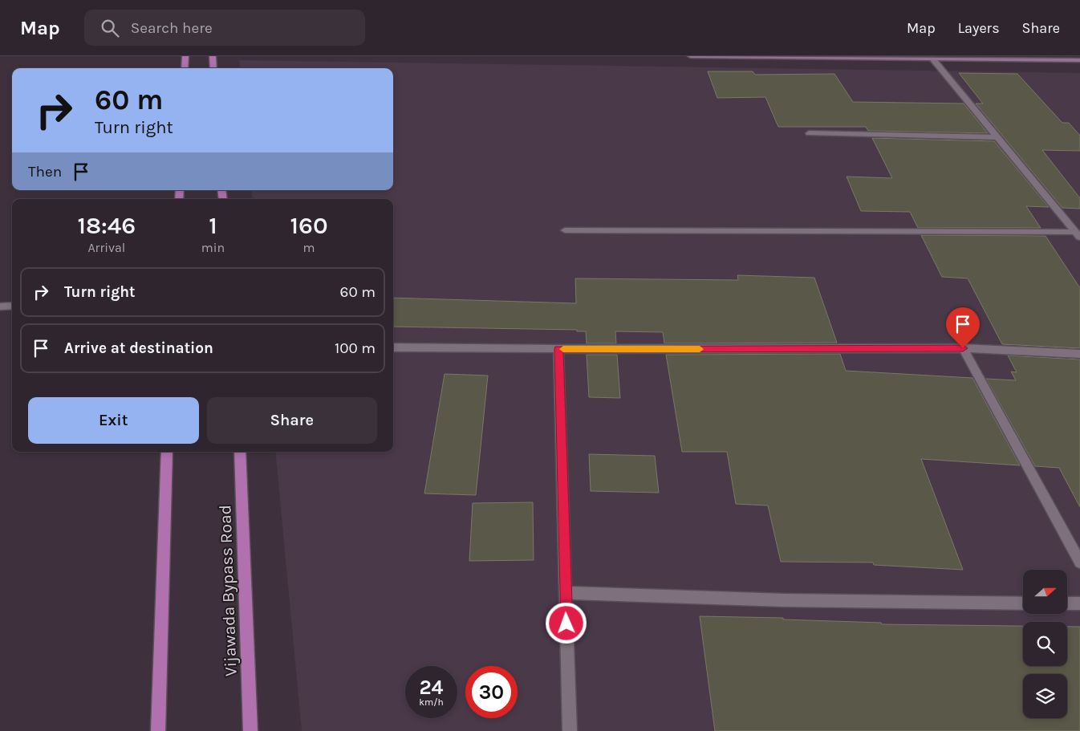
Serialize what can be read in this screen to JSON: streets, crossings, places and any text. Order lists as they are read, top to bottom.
{
  "streets": {
    "main road": ["Vijawada Bypass Road"]
  },
  "north": "right",
  "page": {
    "header": "Map",
    "search": "Search here",
    "nav": ["Map", "Layers", "Share"],
    "turn": ["60 m", "Turn right"],
    "then": "Then",
    "eta": [
      "18:46",
      "Arrival",
      "1",
      "min",
      "160",
      "m"
    ],
    "list": [
      {
        "name": "Turn right",
        "value": "60 m"
      },
      {
        "name": "Arrive at destination",
        "value": "100 m"
      }
    ],
    "buttons": ["Exit", "Share"],
    "speed": "24 km/h",
    "limit": "30"
  }
}
